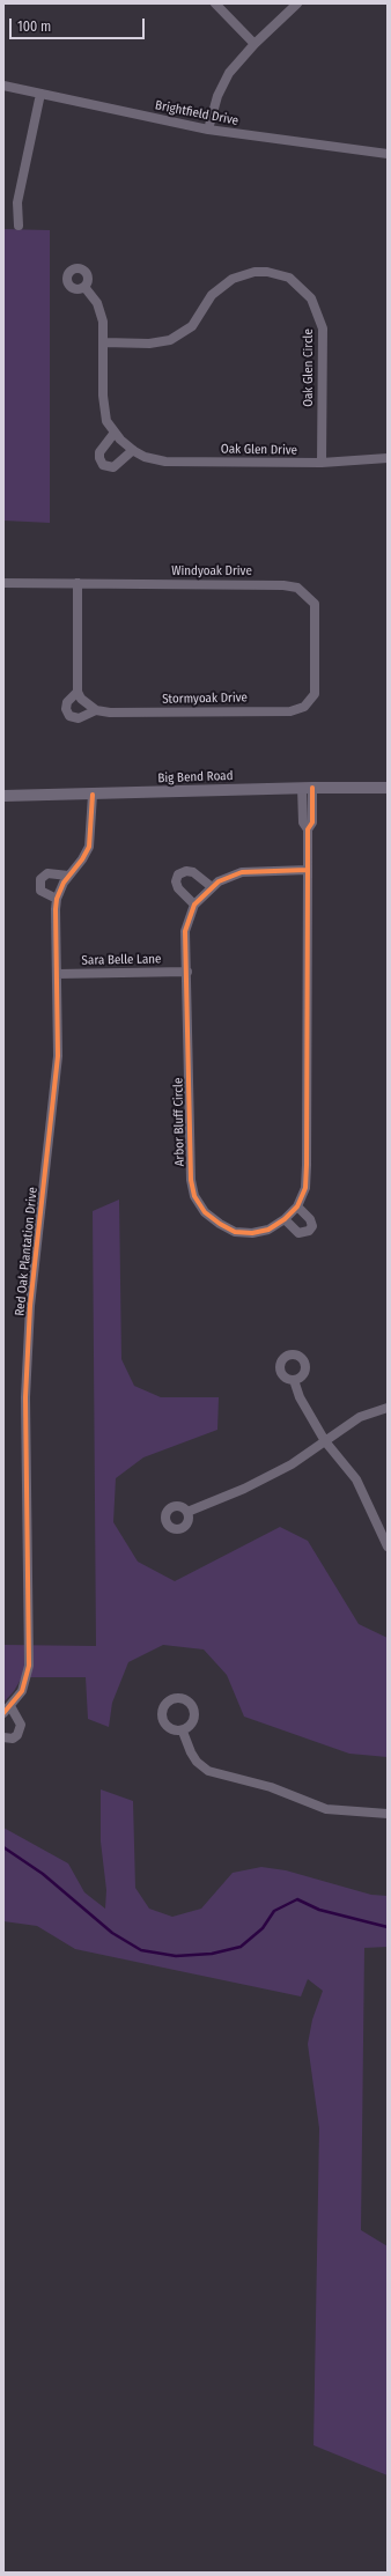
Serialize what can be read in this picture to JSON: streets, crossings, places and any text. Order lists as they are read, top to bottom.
{
  "streets": {
    "main road": ["Big Bend Road"],
    "street": [
      "Brightfield Drive",
      "Oak Glen Circle",
      "Oak Glen Drive",
      "Windyoak Drive",
      "Stormyoak Drive",
      "Sara Belle Lane",
      "Arbor Bluff Circle",
      "Red Oak Plantation Drive"
    ]
  },
  "crossings": [
    ["Oak Glen Circle", "Oak Glen Drive"],
    ["Windyoak Drive", "Stormyoak Drive"],
    ["Big Bend Road", "Arbor Bluff Circle"],
    ["Big Bend Road", "Red Oak Plantation Drive"],
    ["Sara Belle Lane", "Arbor Bluff Circle"],
    ["Sara Belle Lane", "Red Oak Plantation Drive"]
  ],
  "scale_bar": "100 m"
}
